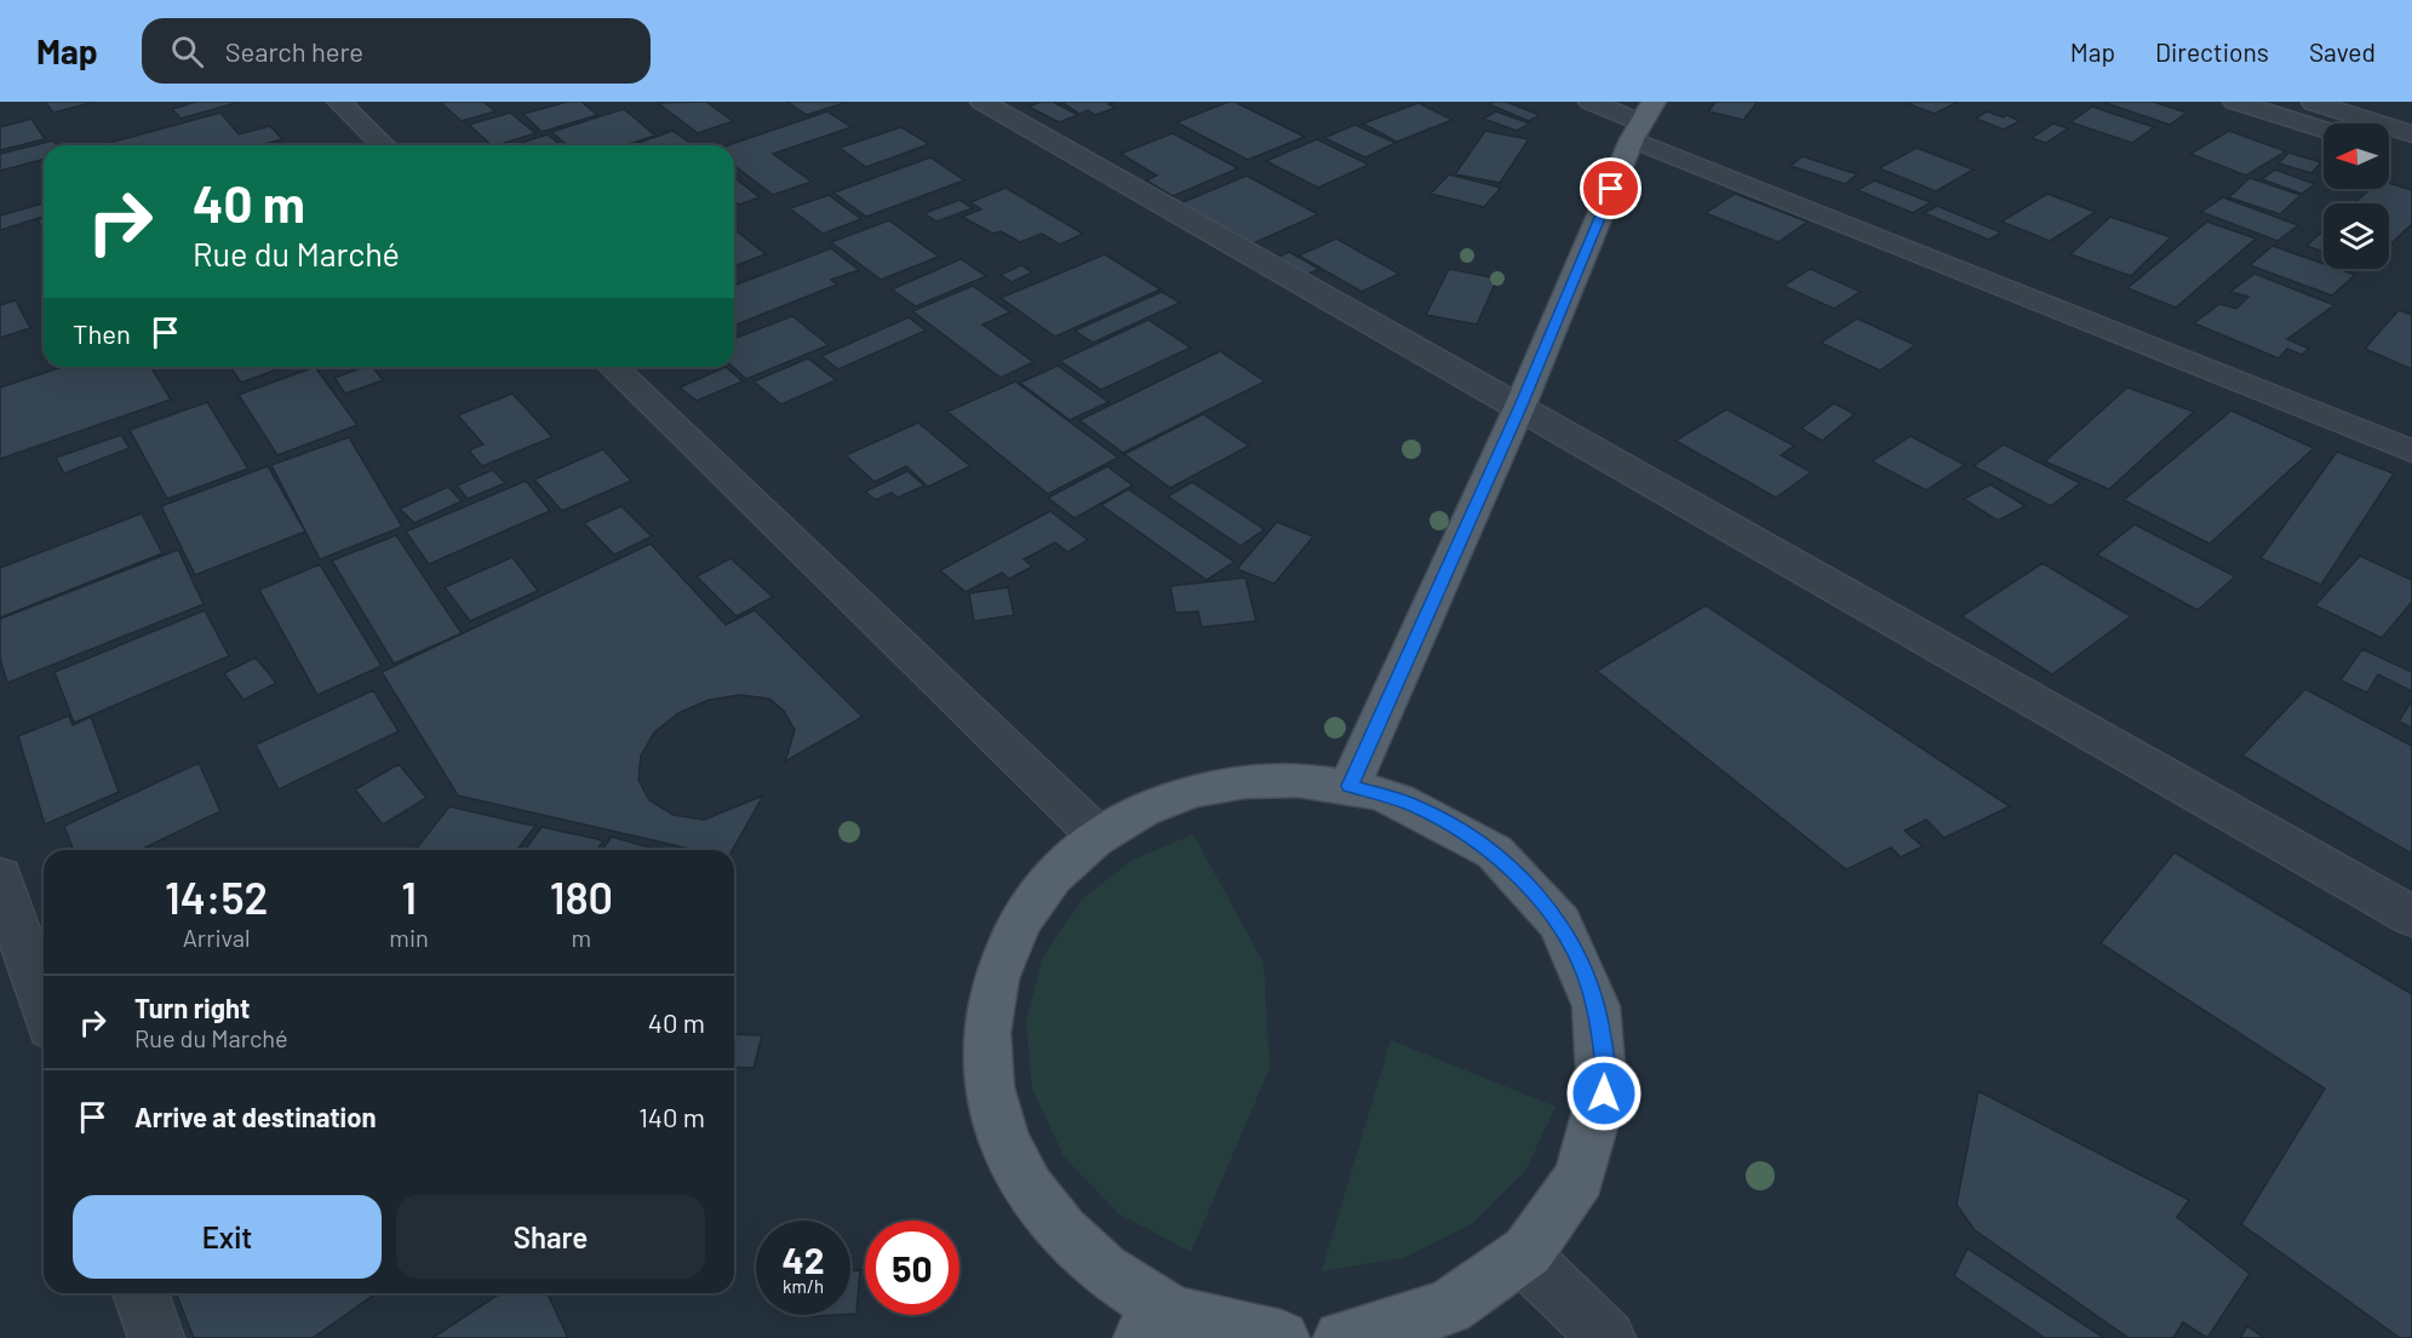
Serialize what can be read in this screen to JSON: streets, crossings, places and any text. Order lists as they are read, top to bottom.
{
  "north": "left",
  "page": {
    "header": "Map",
    "search": "Search here",
    "nav": ["Map", "Directions", "Saved"],
    "turn": ["40 m", "Rue du Marché"],
    "then": "Then",
    "eta": [
      "14:52",
      "Arrival",
      "1",
      "min",
      "180",
      "m"
    ],
    "list": [
      {
        "name": "Turn right",
        "note": "Rue du Marché",
        "value": "40 m"
      },
      {
        "name": "Arrive at destination",
        "value": "140 m"
      }
    ],
    "buttons": ["Exit", "Share"],
    "speed": "42 km/h",
    "limit": "50"
  }
}
